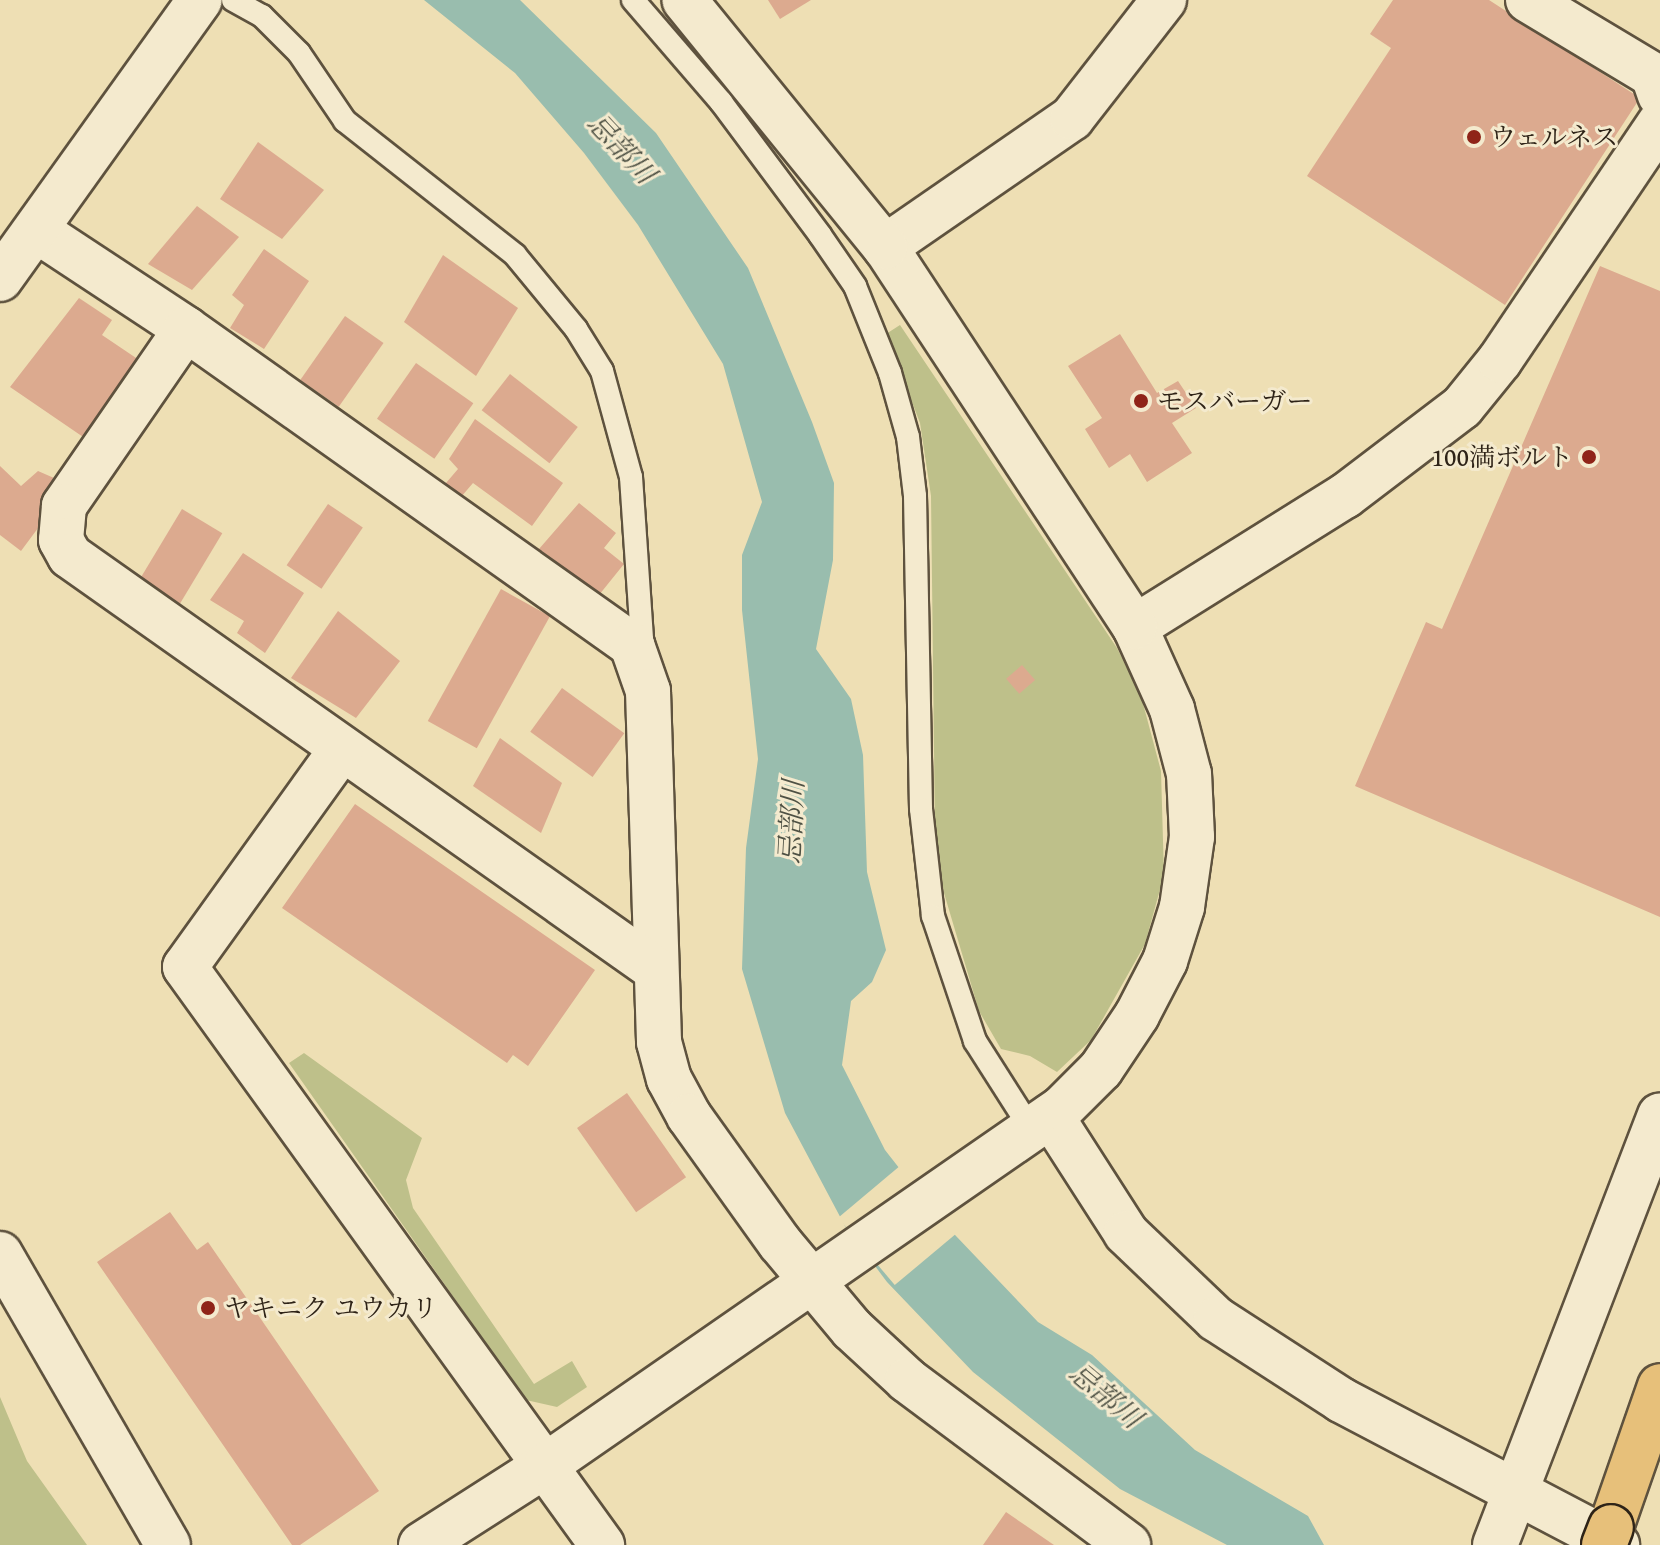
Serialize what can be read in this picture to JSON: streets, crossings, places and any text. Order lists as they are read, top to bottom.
{
  "water": ["忌部川"],
  "places": [
    "ウェルネス",
    "モスバーガー",
    "100満ボルト",
    "ヤキニク ユウカリ"
  ]
}
